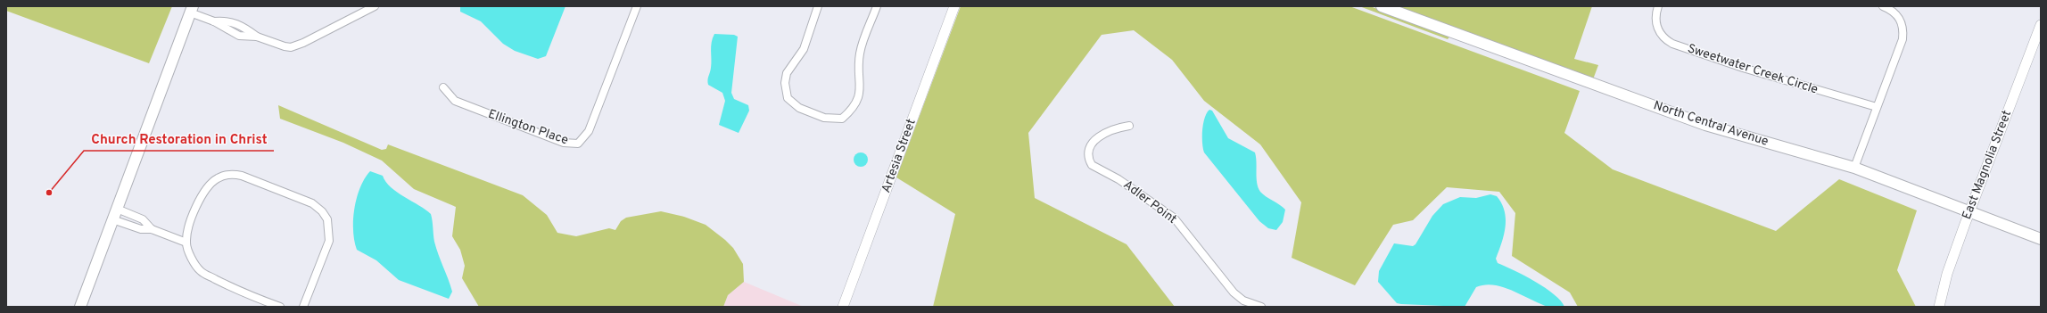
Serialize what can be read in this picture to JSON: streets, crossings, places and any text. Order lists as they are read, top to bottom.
{
  "streets": {
    "main road": ["North Central Avenue"],
    "street": [
      "Sweetwater Creek Circle",
      "Ellington Place",
      "Artesia Street",
      "East Magnolia Street",
      "Adler Point"
    ]
  },
  "crossings": [
    ["North Central Avenue", "East Magnolia Street"]
  ],
  "places": ["Church Restoration in Christ"]
}
